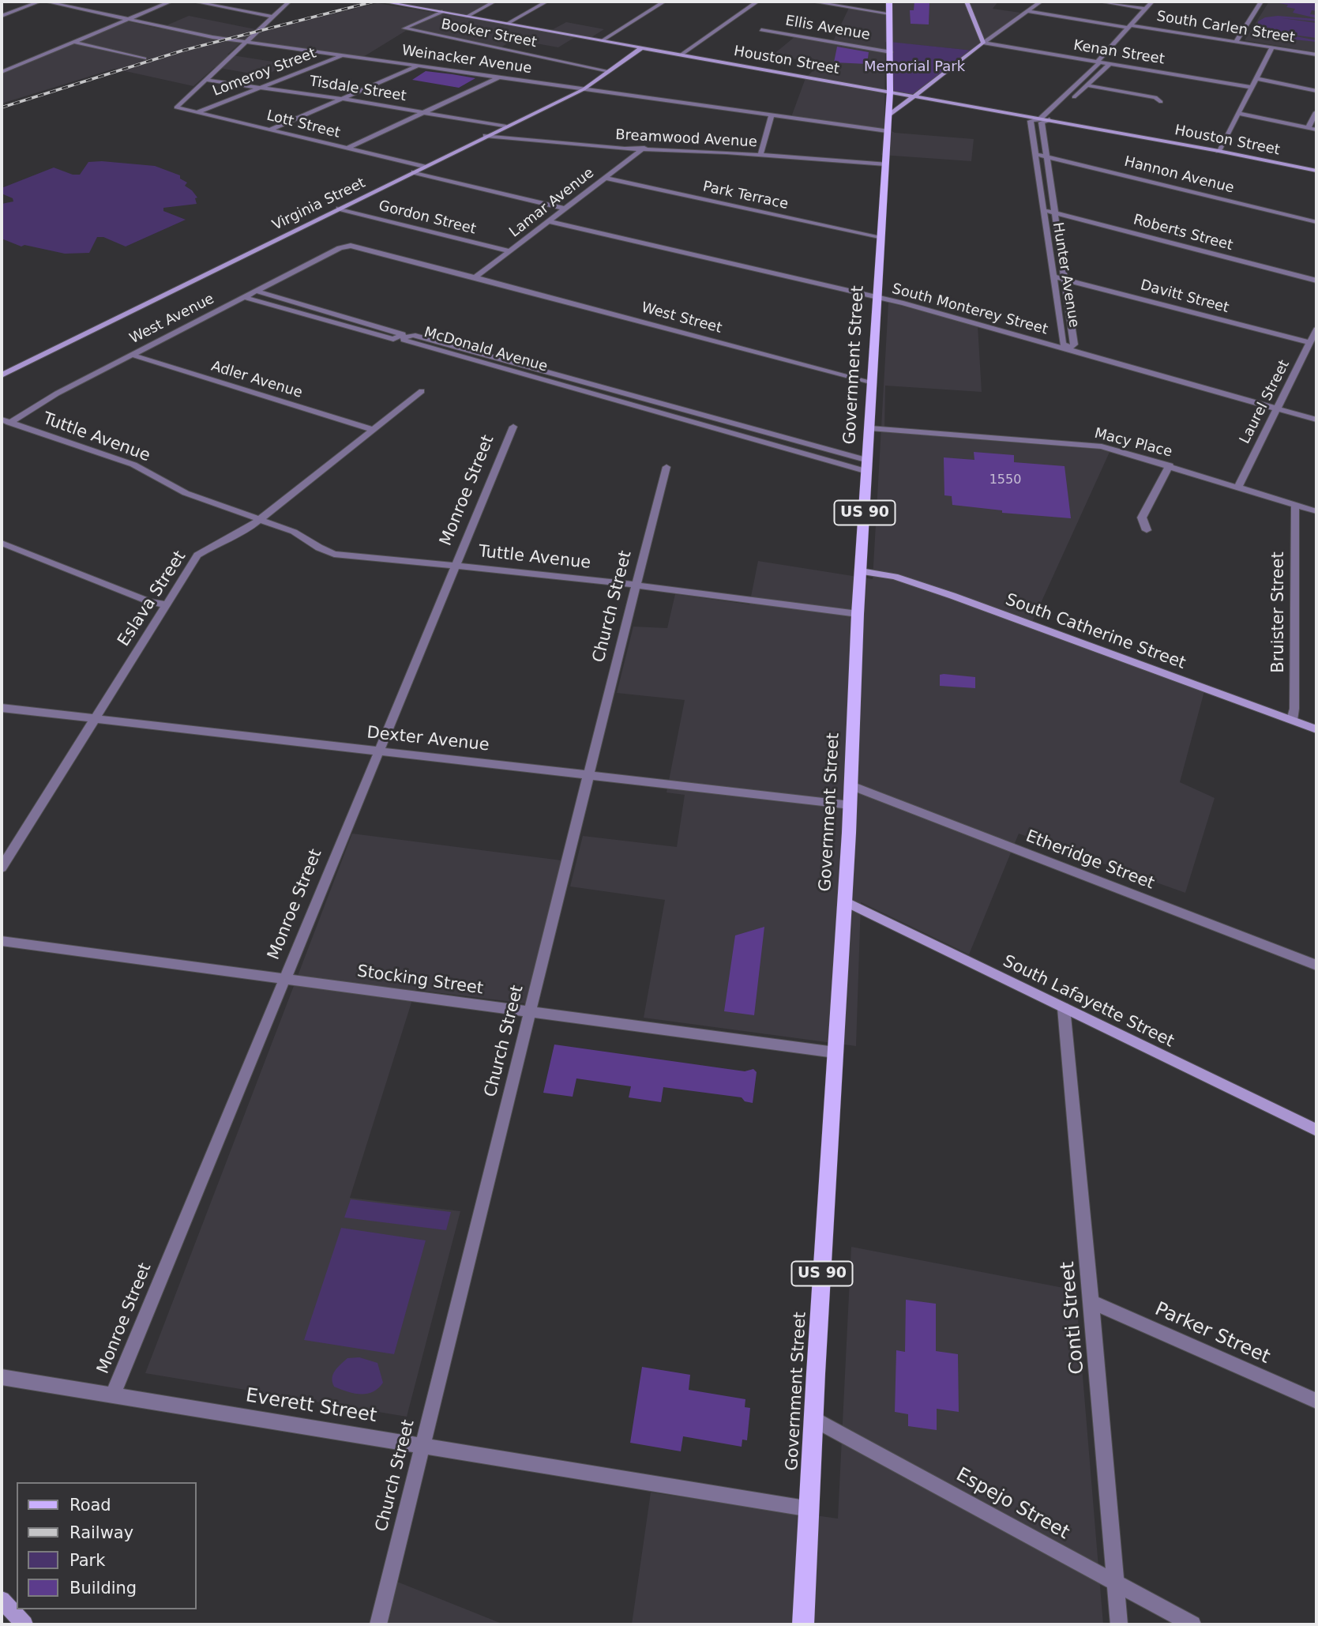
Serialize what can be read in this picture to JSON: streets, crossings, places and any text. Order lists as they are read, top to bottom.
{
  "streets": {
    "main road": ["Government Street", "US 90"],
    "street": [
      "South Carlen Street",
      "Ellis Avenue",
      "Booker Street",
      "Kenan Street",
      "Weinacker Avenue",
      "Houston Street",
      "Lomeroy Street",
      "Tisdale Street",
      "Lott Street",
      "Breamwood Avenue",
      "Hannon Avenue",
      "Park Terrace",
      "Lamar Avenue",
      "Virginia Street",
      "Gordon Street",
      "Roberts Street",
      "Hunter Avenue",
      "Davitt Street",
      "South Monterey Street",
      "West Street",
      "West Avenue",
      "McDonald Avenue",
      "Adler Avenue",
      "Laurel Street",
      "Tuttle Avenue",
      "Macy Place",
      "Monroe Street",
      "Eslava Street",
      "Church Street",
      "Bruister Street",
      "South Catherine Street",
      "Dexter Avenue",
      "Etheridge Street",
      "Stocking Street",
      "South Lafayette Street",
      "Conti Street",
      "Parker Street",
      "Everett Street",
      "Espejo Street"
    ]
  },
  "crossings": [
    ["Ellis Avenue", "Government Street"],
    ["Booker Street", "Houston Street"],
    ["Booker Street", "Virginia Street"],
    ["Weinacker Avenue", "Lomeroy Street"],
    ["Weinacker Avenue", "Virginia Street"],
    ["Weinacker Avenue", "Government Street"],
    ["Houston Street", "Virginia Street"],
    ["Houston Street", "Hunter Avenue"],
    ["Houston Street", "Government Street"],
    ["Lomeroy Street", "Tisdale Street"],
    ["Lomeroy Street", "Lott Street"],
    ["Tisdale Street", "Lott Street"],
    ["Tisdale Street", "Virginia Street"],
    ["Lott Street", "Virginia Street"],
    ["Breamwood Avenue", "Lamar Avenue"],
    ["Breamwood Avenue", "Virginia Street"],
    ["Breamwood Avenue", "Government Street"],
    ["Hannon Avenue", "Hunter Avenue"],
    ["Park Terrace", "Lamar Avenue"],
    ["Park Terrace", "Government Street"],
    ["Lamar Avenue", "Gordon Street"],
    ["Lamar Avenue", "South Monterey Street"],
    ["Lamar Avenue", "West Street"],
    ["Virginia Street", "Gordon Street"],
    ["Roberts Street", "Hunter Avenue"],
    ["Hunter Avenue", "Davitt Street"],
    ["Hunter Avenue", "South Monterey Street"],
    ["Davitt Street", "Laurel Street"],
    ["South Monterey Street", "Government Street"],
    ["South Monterey Street", "Laurel Street"],
    ["West Street", "West Avenue"],
    ["West Street", "Government Street"],
    ["West Avenue", "McDonald Avenue"],
    ["West Avenue", "Adler Avenue"],
    ["West Avenue", "Tuttle Avenue"],
    ["McDonald Avenue", "Government Street"],
    ["Government Street", "Tuttle Avenue"],
    ["Government Street", "Macy Place"],
    ["Government Street", "South Catherine Street"],
    ["Government Street", "Dexter Avenue"],
    ["Government Street", "Etheridge Street"],
    ["Government Street", "Stocking Street"],
    ["Government Street", "South Lafayette Street"],
    ["Government Street", "Everett Street"],
    ["Government Street", "Espejo Street"],
    ["Adler Avenue", "Eslava Street"],
    ["Laurel Street", "Macy Place"],
    ["Tuttle Avenue", "Monroe Street"],
    ["Tuttle Avenue", "Eslava Street"],
    ["Tuttle Avenue", "Church Street"],
    ["Macy Place", "Bruister Street"],
    ["Monroe Street", "Dexter Avenue"],
    ["Monroe Street", "Stocking Street"],
    ["Monroe Street", "Everett Street"],
    ["Eslava Street", "Dexter Avenue"],
    ["Church Street", "Dexter Avenue"],
    ["Church Street", "Stocking Street"],
    ["Church Street", "Everett Street"],
    ["Bruister Street", "South Catherine Street"],
    ["South Lafayette Street", "Conti Street"],
    ["Conti Street", "Parker Street"],
    ["Conti Street", "Espejo Street"]
  ],
  "parks": ["Memorial Park"],
  "house_numbers": ["1550"],
  "legend": [
    "Road",
    "Railway",
    "Park",
    "Building"
  ]
}
